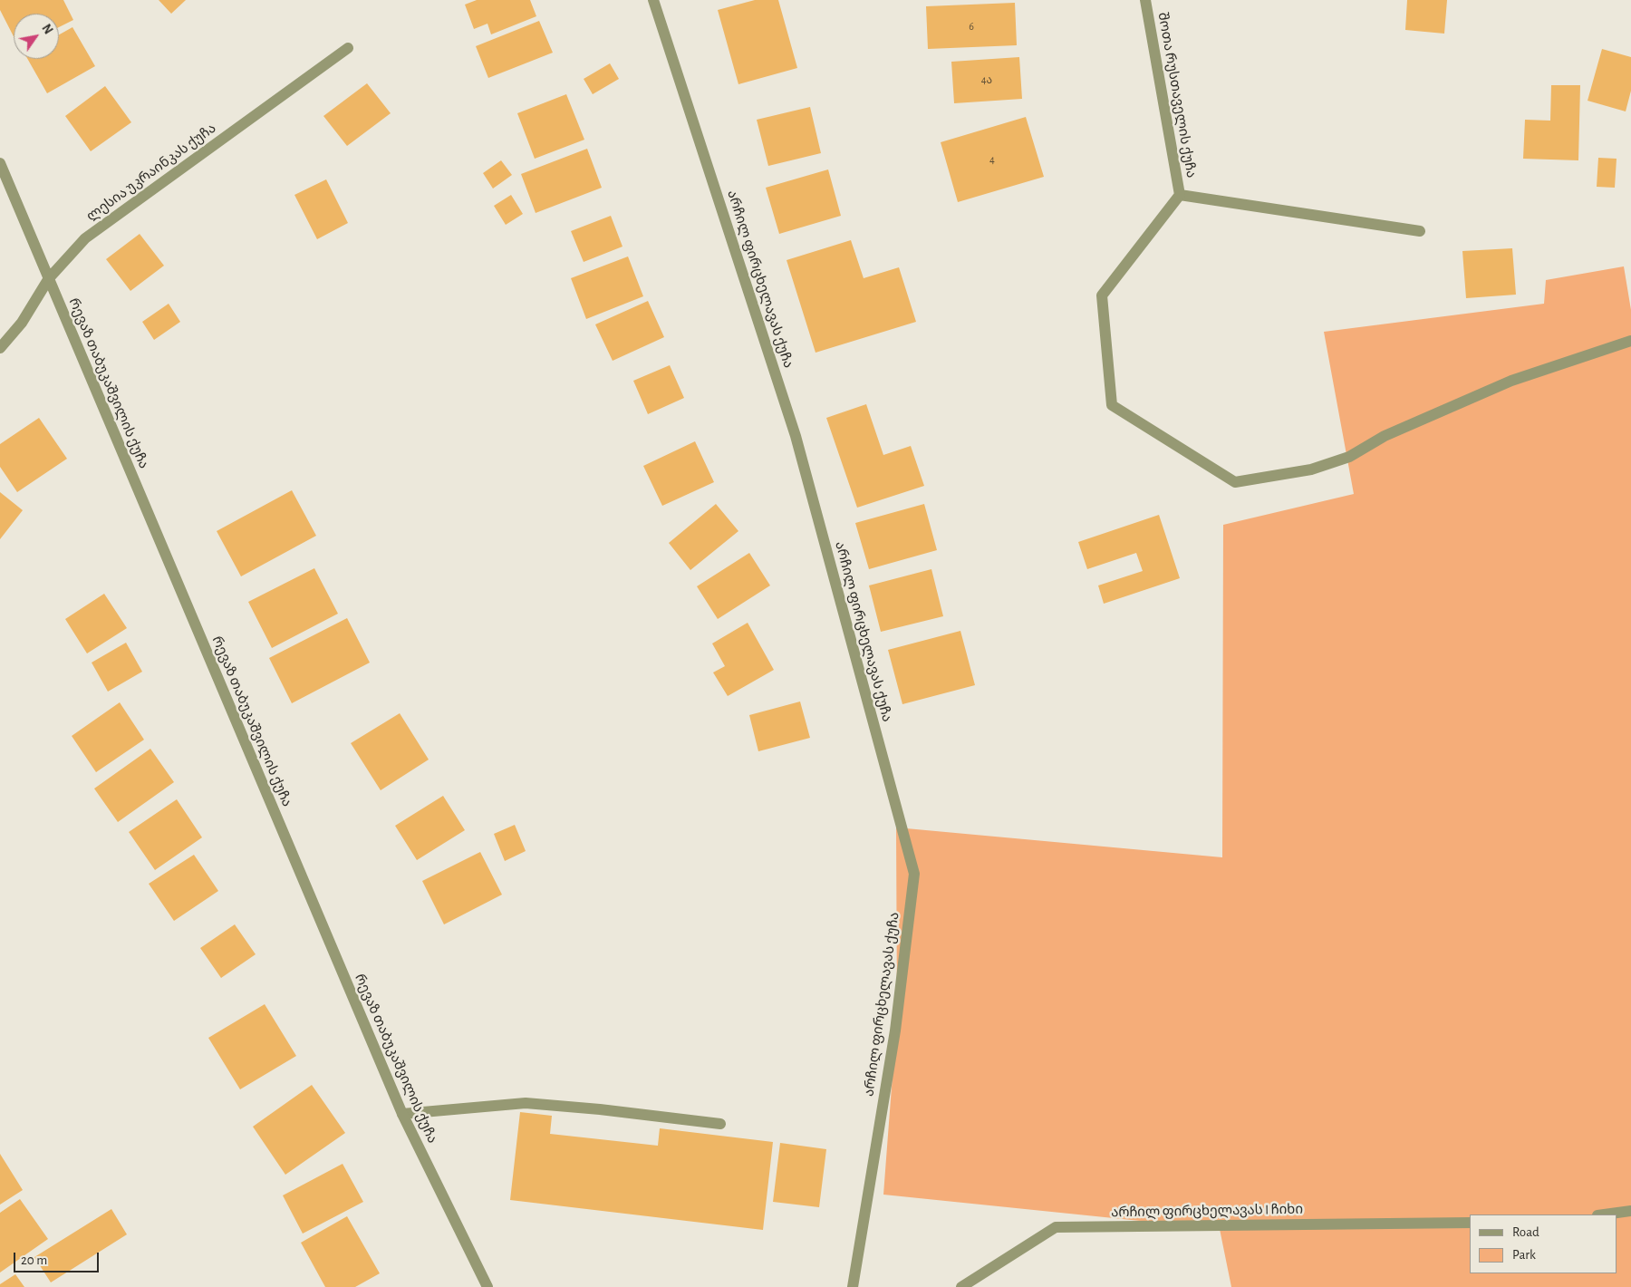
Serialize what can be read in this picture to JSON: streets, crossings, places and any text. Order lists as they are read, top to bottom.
{
  "streets": {
    "street": [
      "შოთა რუსთაველის ქუჩა",
      "ლესია უკრაინკას ქუჩა",
      "არჩილ ფირცხელავას ქუჩა",
      "რევაზ თაბუკაშვილის ქუჩა",
      "არჩილ ფირცხელავას I ჩიხი"
    ]
  },
  "crossings": [
    ["ლესია უკრაინკას ქუჩა", "რევაზ თაბუკაშვილის ქუჩა"]
  ],
  "house_numbers": ["6", "4ა", "4"],
  "legend": ["Road", "Park"],
  "scale_bar": "20 m",
  "north": "top right"
}
